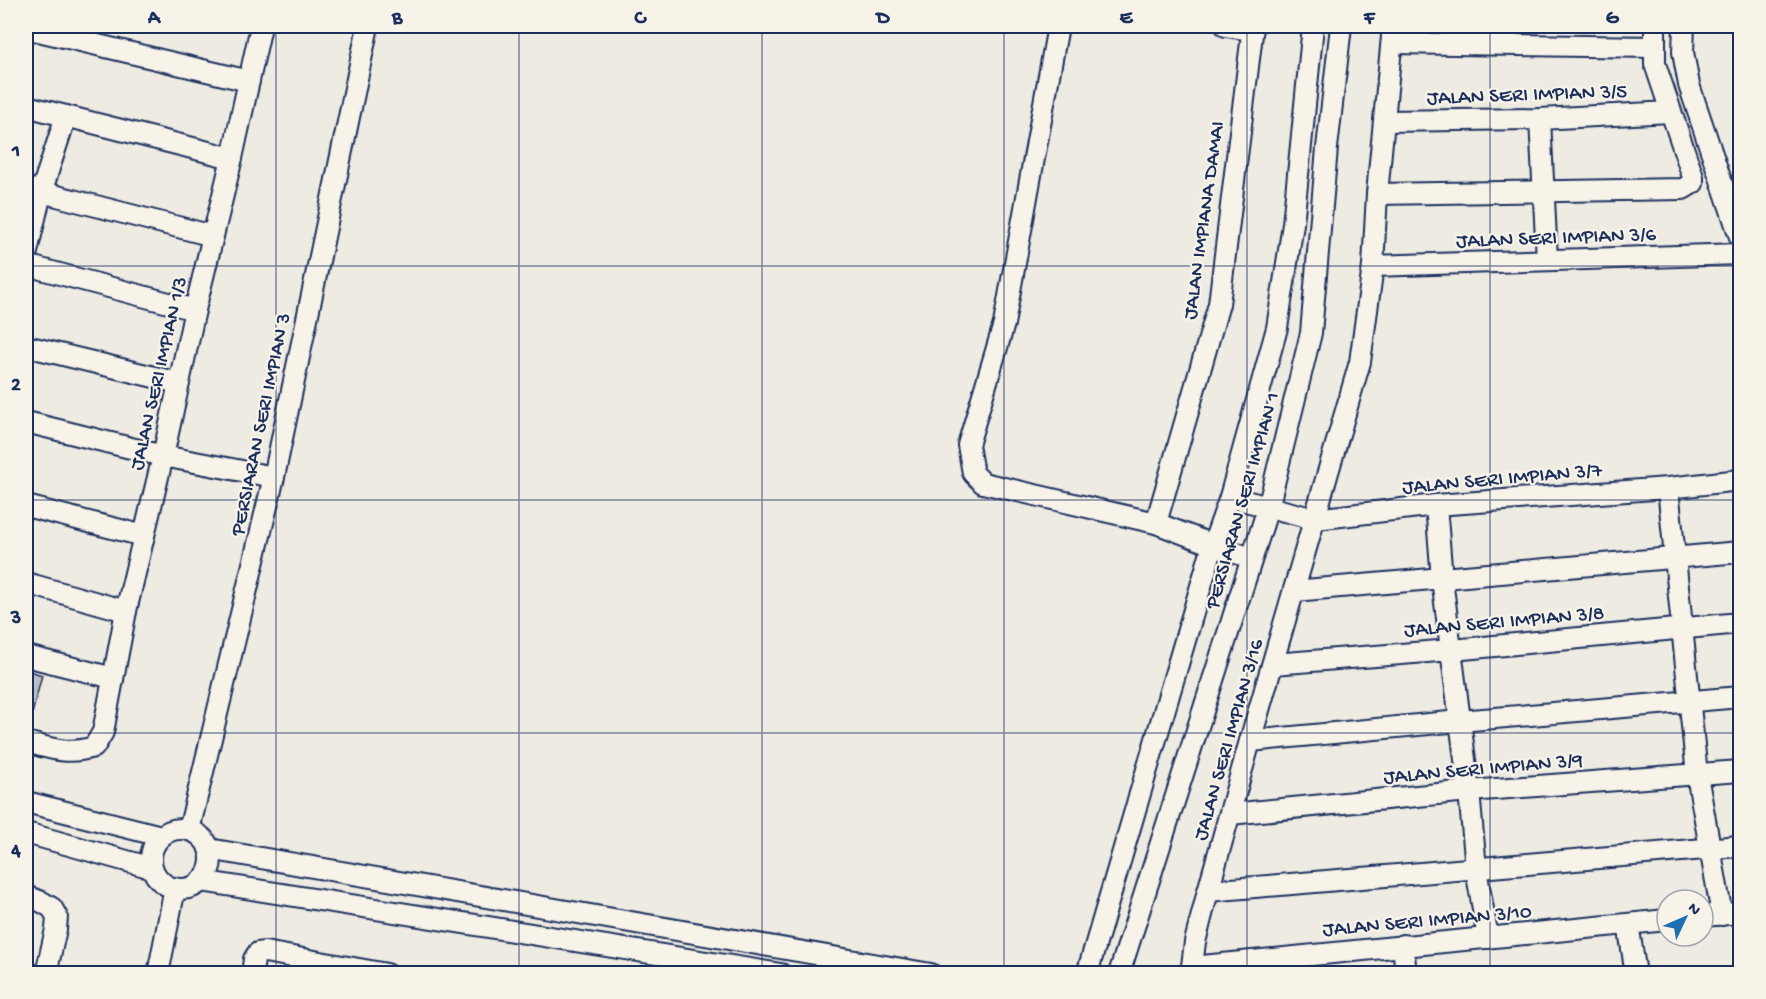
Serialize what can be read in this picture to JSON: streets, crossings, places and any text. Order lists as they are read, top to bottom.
{
  "streets": {
    "street": [
      "JALAN SERI IMPIAN 3/5",
      "JALAN IMPIANA DAMAI",
      "JALAN SERI IMPIAN 3/6",
      "JALAN SERI IMPIAN 1/3",
      "PERSIARAN SERI IMPIAN 3",
      "JALAN SERI IMPIAN 3/7",
      "PERSIARAN SERI IMPIAN 1",
      "JALAN SERI IMPIAN 3/8",
      "JALAN SERI IMPIAN 3/16",
      "JALAN SERI IMPIAN 3/9",
      "JALAN SERI IMPIAN 3/10"
    ]
  },
  "crossings": [
    ["JALAN SERI IMPIAN 3/5", "JALAN SERI IMPIAN 3/16"],
    ["JALAN SERI IMPIAN 3/6", "JALAN SERI IMPIAN 3/16"],
    ["JALAN SERI IMPIAN 3/7", "PERSIARAN SERI IMPIAN 1"],
    ["JALAN SERI IMPIAN 3/7", "JALAN SERI IMPIAN 3/16"],
    ["JALAN SERI IMPIAN 3/8", "JALAN SERI IMPIAN 3/16"],
    ["JALAN SERI IMPIAN 3/16", "JALAN SERI IMPIAN 3/9"],
    ["JALAN SERI IMPIAN 3/16", "JALAN SERI IMPIAN 3/10"]
  ],
  "north": "top right",
  "grid": {
    "columns": [
      "A",
      "B",
      "C",
      "D",
      "E",
      "F",
      "G"
    ],
    "rows": [
      "1",
      "2",
      "3",
      "4"
    ]
  }
}
